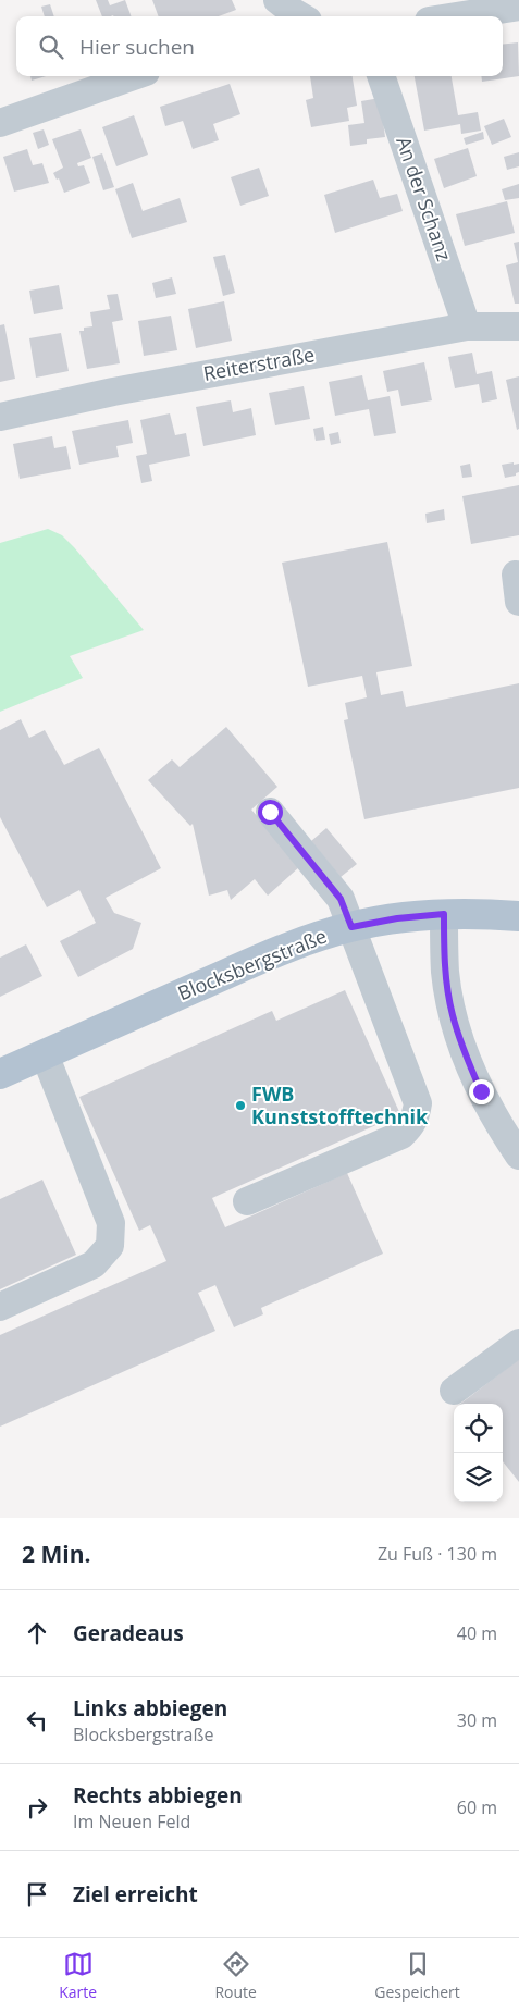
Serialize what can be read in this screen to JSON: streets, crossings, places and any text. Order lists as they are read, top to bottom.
{
  "streets": {
    "main road": ["Blocksbergstraße"],
    "street": ["An der Schanz", "Reiterstraße"]
  },
  "crossings": [
    ["An der Schanz", "Reiterstraße"]
  ],
  "places": ["FWB Kunststofftechnik"],
  "page": {
    "search": "Hier suchen",
    "heading": ["2 Min.", "Zu Fuß · 130 m"],
    "list": [
      ["Geradeaus", "40 m"],
      ["Links abbiegen", "Blocksbergstraße", "30 m"],
      ["Rechts abbiegen", "Im Neuen Feld", "60 m"],
      "Ziel erreicht"
    ],
    "nav": ["Karte", "Route", "Gespeichert"]
  }
}
